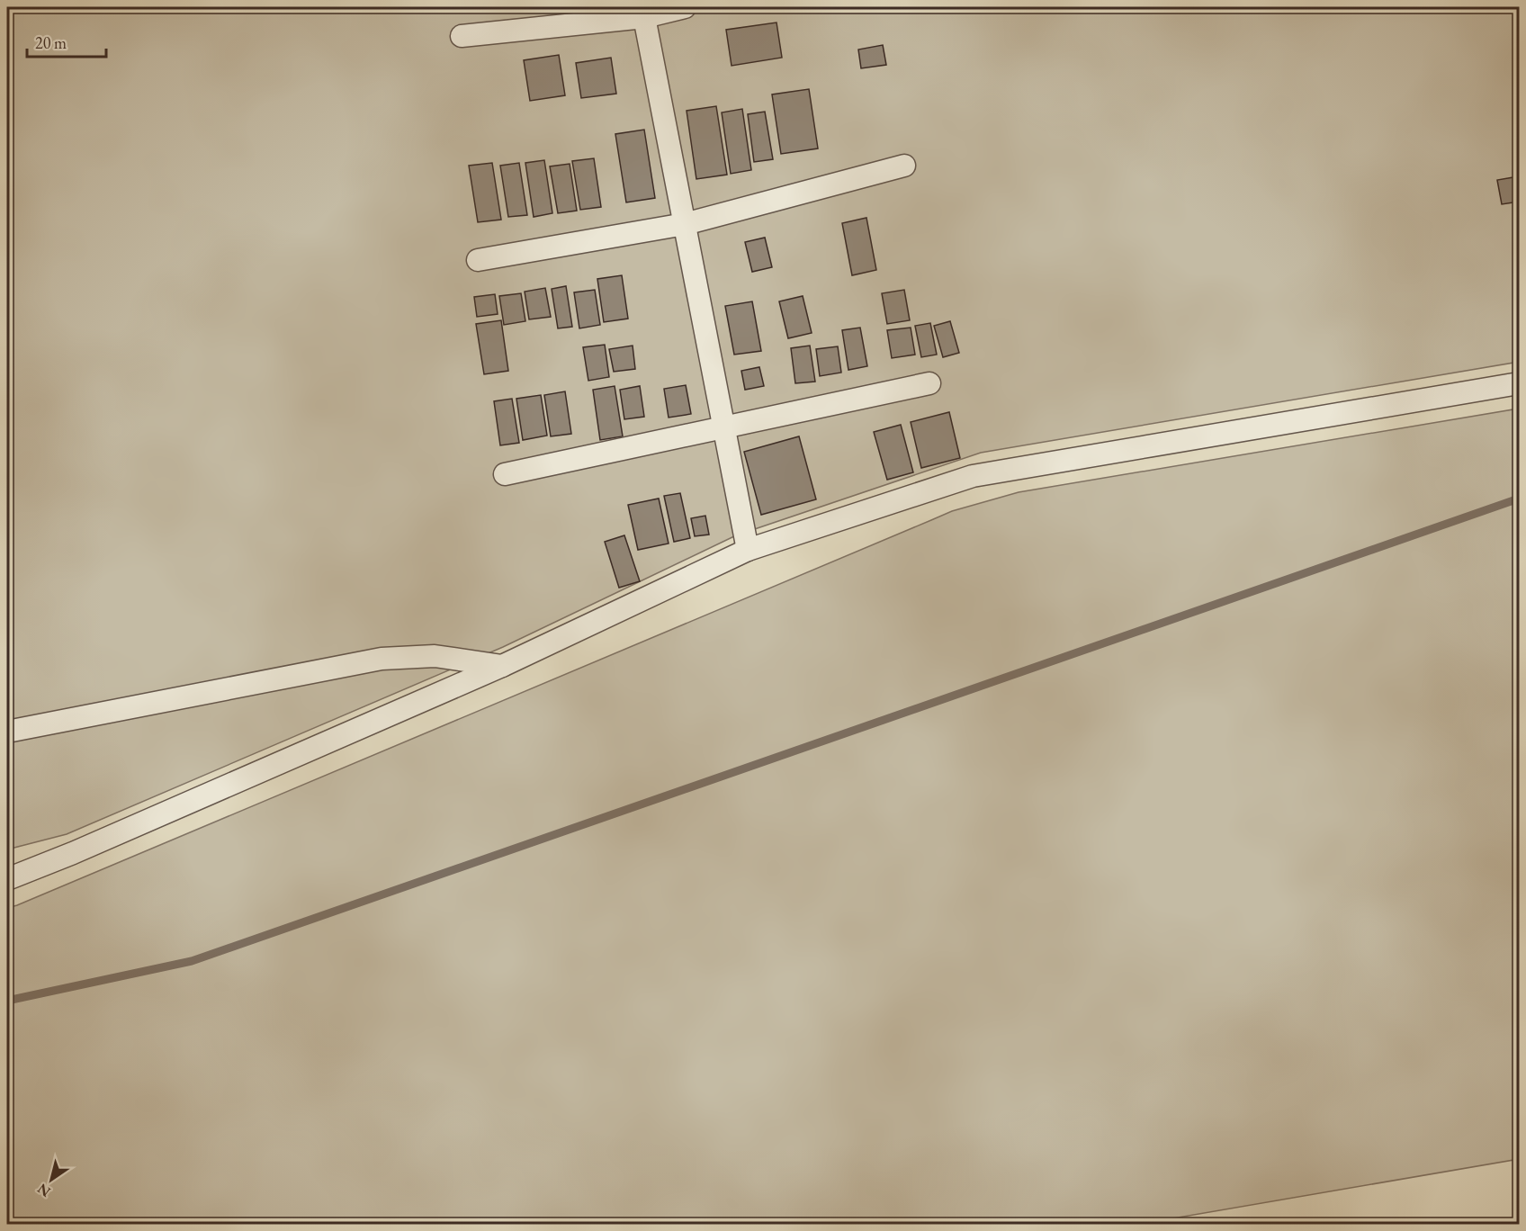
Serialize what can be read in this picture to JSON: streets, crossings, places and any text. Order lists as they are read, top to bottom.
{
  "scale_bar": "20 m",
  "north": "bottom left"
}
